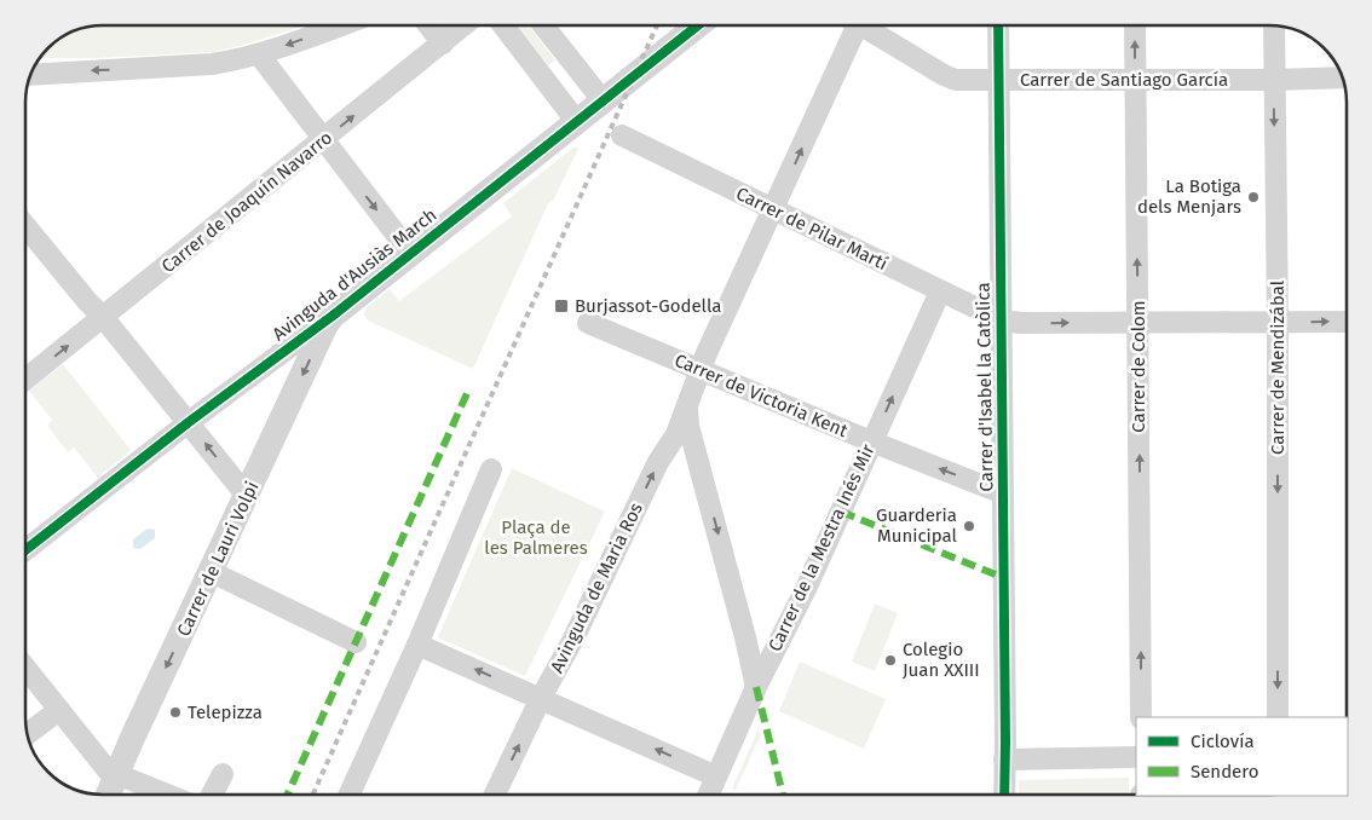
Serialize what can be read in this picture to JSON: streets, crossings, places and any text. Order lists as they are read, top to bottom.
{
  "streets": {
    "street": [
      "Carrer de Santiago García",
      "Carrer de Joaquín Navarro",
      "Carrer de Pilar Martí",
      "Avinguda d'Ausiàs March",
      "Carrer de Colom",
      "Carrer de Mendizábal",
      "Carrer d'Isabel la Catòlica",
      "Carrer de Victoria Kent",
      "Carrer de la Mestra Inés Mir",
      "Carrer de Lauri Volpi",
      "Avinguda de Maria Ros"
    ]
  },
  "crossings": [
    ["Carrer de Santiago García", "Carrer de Colom"],
    ["Carrer de Santiago García", "Carrer de Mendizábal"],
    ["Carrer de Santiago García", "Carrer d'Isabel la Catòlica"],
    ["Carrer de Pilar Martí", "Carrer d'Isabel la Catòlica"],
    ["Carrer de Pilar Martí", "Carrer de la Mestra Inés Mir"],
    ["Carrer de Pilar Martí", "Avinguda de Maria Ros"],
    ["Avinguda d'Ausiàs March", "Carrer de Lauri Volpi"],
    ["Carrer d'Isabel la Catòlica", "Carrer de Victoria Kent"],
    ["Carrer de Victoria Kent", "Carrer de la Mestra Inés Mir"],
    ["Carrer de Victoria Kent", "Avinguda de Maria Ros"]
  ],
  "one_way": ["Carrer de Colom", "Carrer de Mendizábal"],
  "parks": ["Plaça de les Palmeres"],
  "places": {
    "other": [
      "La Botiga dels Menjars",
      "Guarderia Municipal",
      "Colegio Juan XXIII",
      "Telepizza"
    ],
    "transit": ["Burjassot-Godella"]
  },
  "legend": ["Ciclovía", "Sendero"]
}
